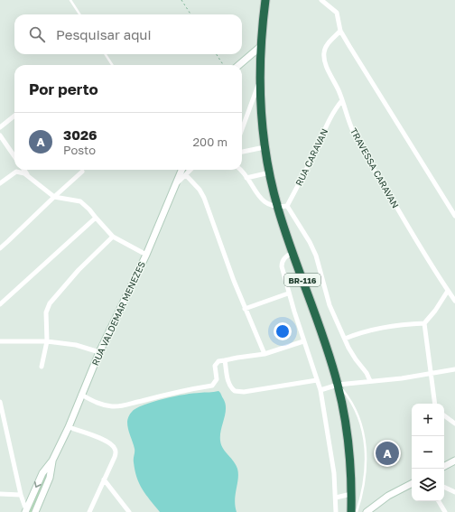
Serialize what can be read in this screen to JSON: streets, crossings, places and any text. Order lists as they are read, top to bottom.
{
  "streets": {
    "highway": ["BR-116"],
    "main road": ["RUA VALDEMAR MENEZES"],
    "street": ["RUA CARAVAN", "TRAVESSA CARAVAN"]
  },
  "crossings": [
    ["RUA CARAVAN", "TRAVESSA CARAVAN"]
  ],
  "page": {
    "search": "Pesquisar aqui",
    "heading": "Por perto",
    "list": [
      {
        "mark": "A",
        "name": "3026",
        "note": "Posto",
        "value": "200 m"
      }
    ],
    "map_buttons": ["+", "−"],
    "pins": "A"
  }
}
